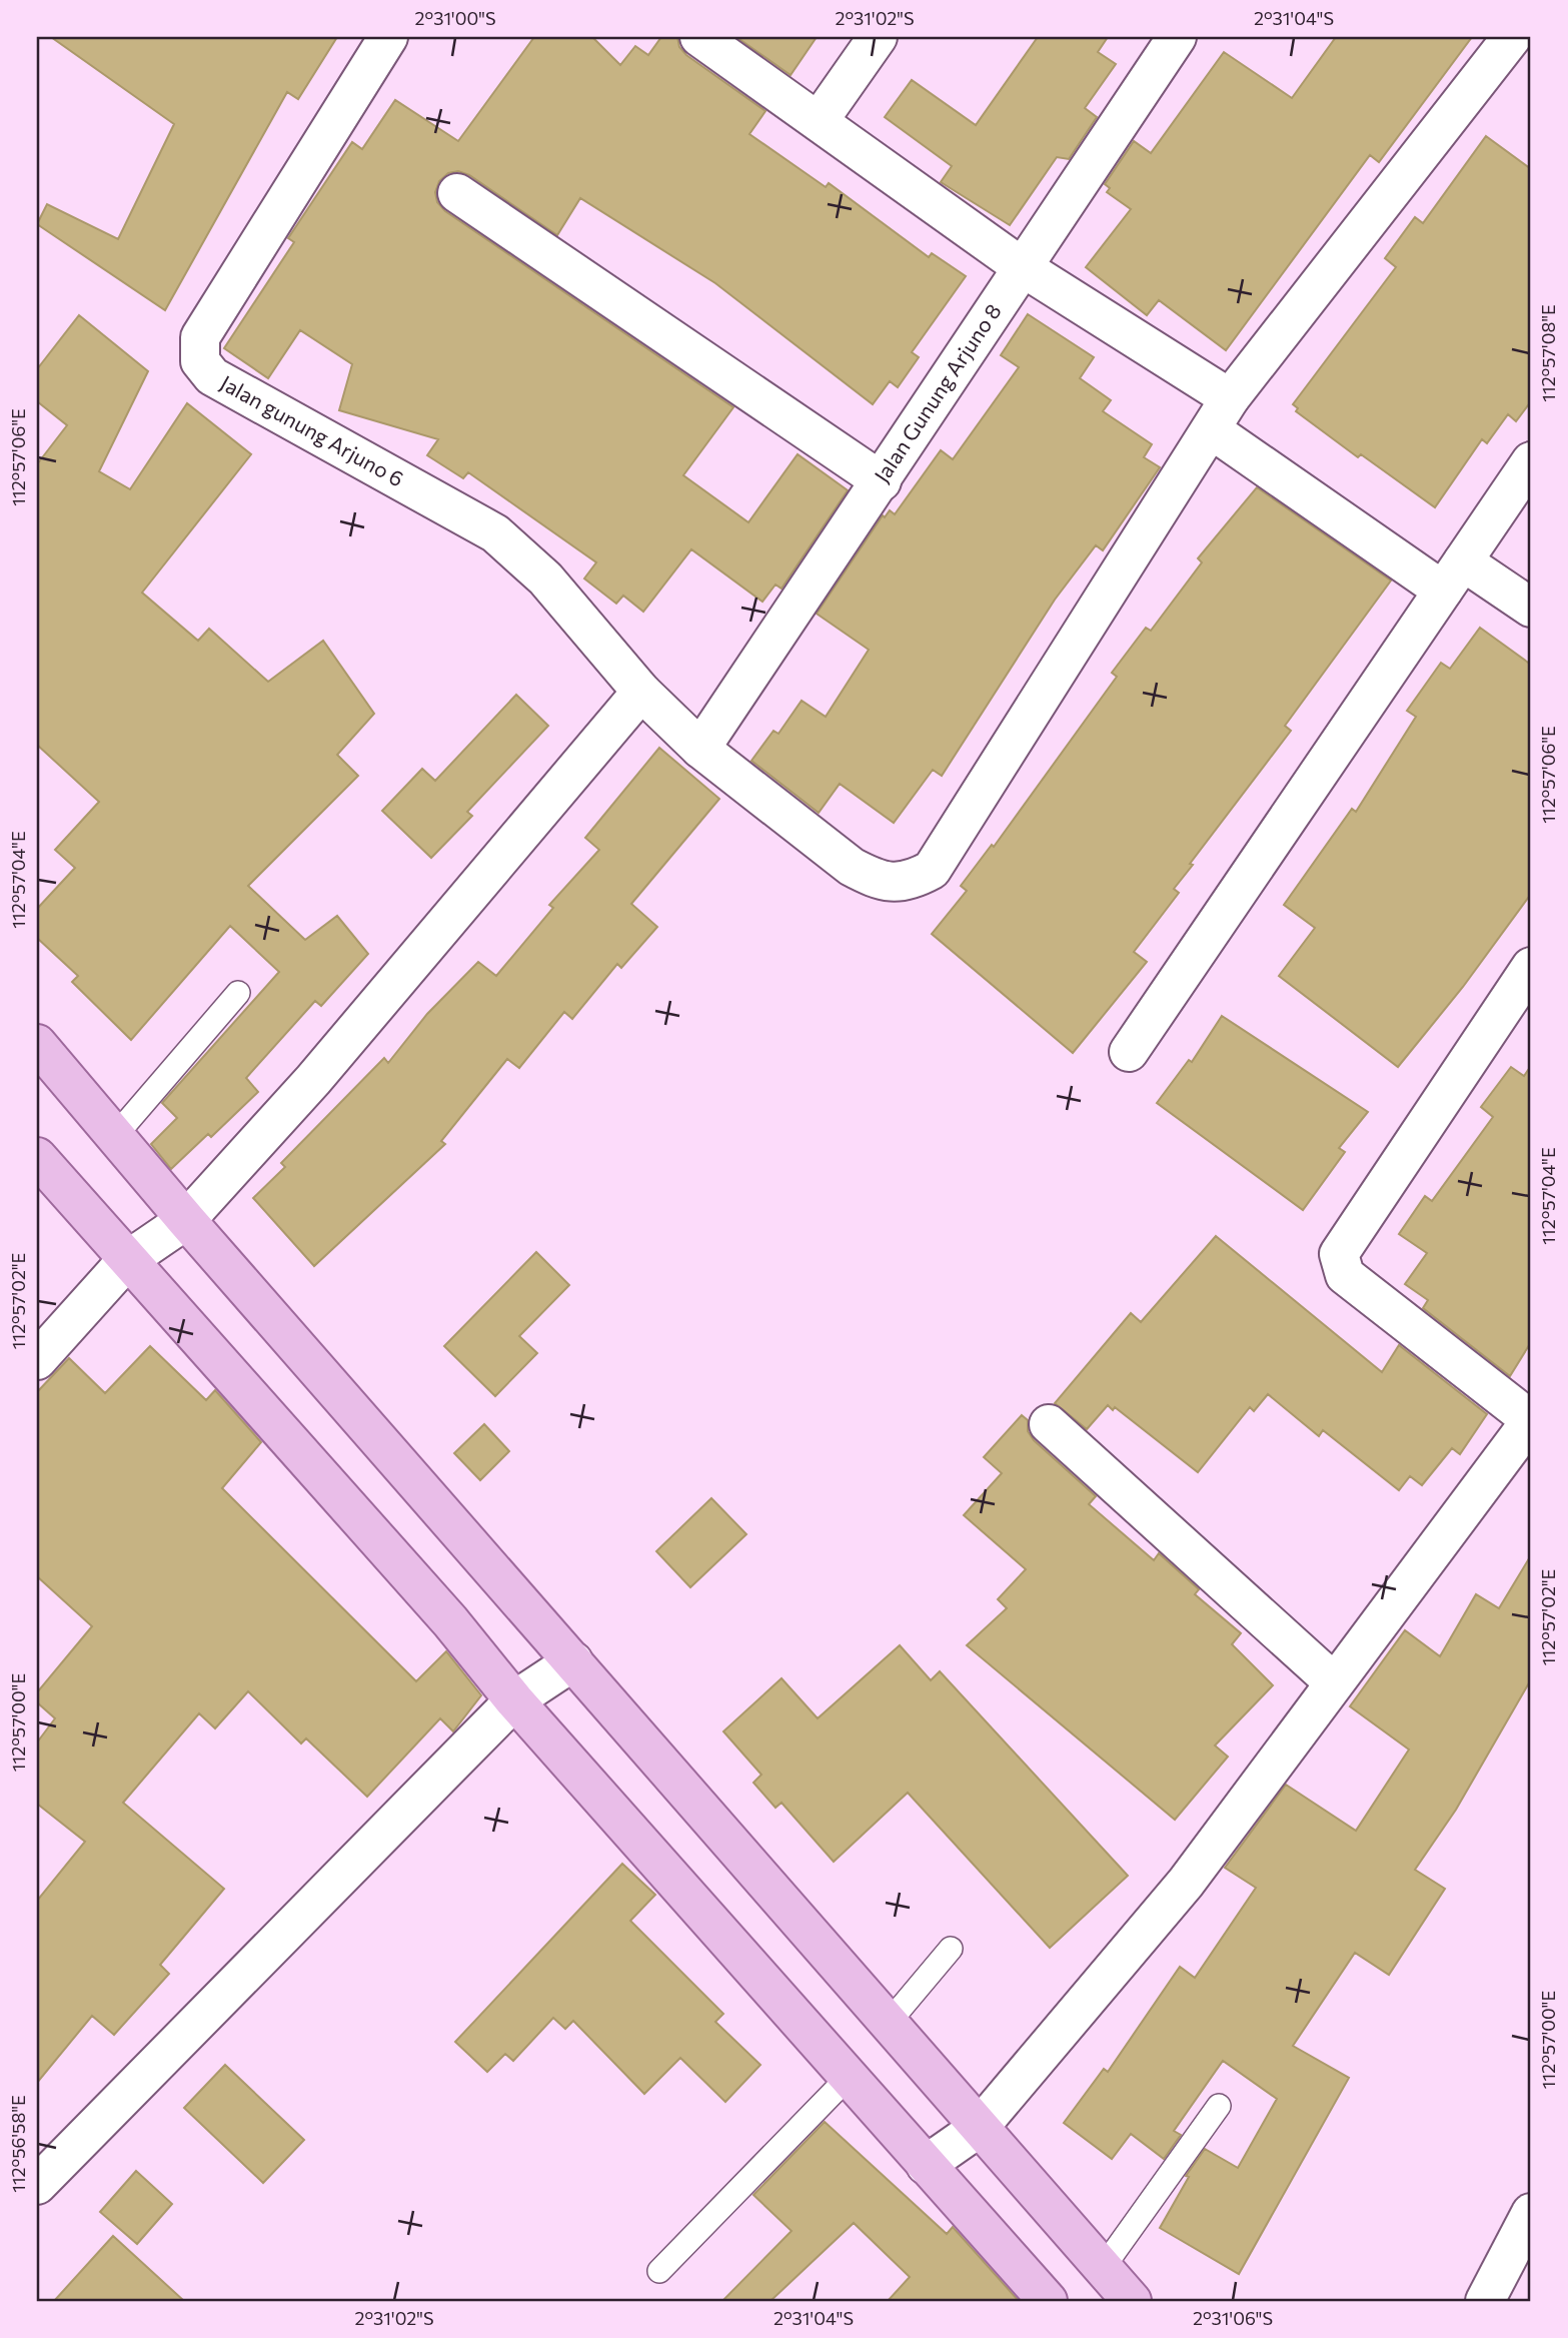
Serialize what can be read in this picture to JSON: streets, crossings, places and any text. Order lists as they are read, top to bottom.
{
  "streets": {
    "street": ["Jalan Gunung Arjuno 8", "Jalan gunung Arjuno 6"]
  },
  "crossings": [
    ["Jalan Gunung Arjuno 8", "Jalan gunung Arjuno 6"]
  ],
  "coordinates": [
    "2°31'00\"S",
    "2°31'02\"S",
    "2°31'04\"S",
    "112°57'08\"E",
    "112°57'06\"E",
    "112°57'04\"E",
    "112°57'02\"E",
    "112°57'00\"E",
    "112°56'58\"E",
    "2°31'06\"S"
  ]
}
